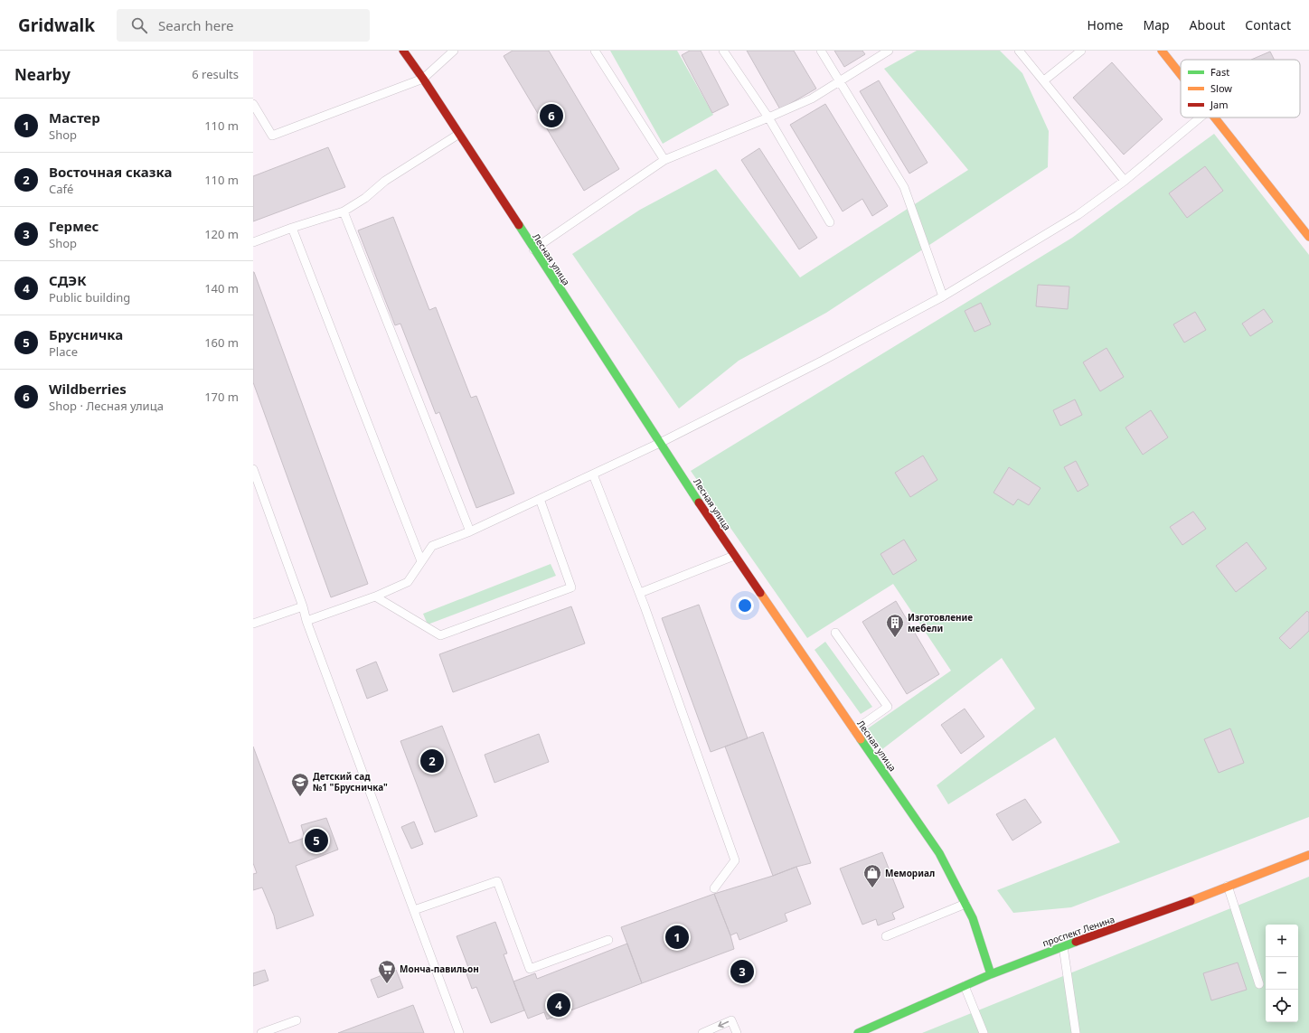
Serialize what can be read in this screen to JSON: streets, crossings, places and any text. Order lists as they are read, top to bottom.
{
  "streets": {
    "street": ["Лесная улица", "проспект Ленина"]
  },
  "crossings": [
    ["Лесная улица", "проспект Ленина"]
  ],
  "places": {
    "building": ["Изготовление мебели"],
    "school or university": ["Детский сад №1 \"Брусничка\""],
    "shop": ["Мемориал"],
    "supermarket": ["Монча-павильон"]
  },
  "legend": ["Fast", "Slow", "Jam"],
  "page": {
    "header": "Gridwalk",
    "search": "Search here",
    "nav": [
      "Home",
      "Map",
      "About",
      "Contact"
    ],
    "heading": ["Nearby", "6 results"],
    "list": [
      {
        "mark": "1",
        "name": "Мастер",
        "note": "Shop",
        "value": "110 m"
      },
      {
        "mark": "2",
        "name": "Восточная сказка",
        "note": "Café",
        "value": "110 m"
      },
      {
        "mark": "3",
        "name": "Гермес",
        "note": "Shop",
        "value": "120 m"
      },
      {
        "mark": "4",
        "name": "СДЭК",
        "note": "Public building",
        "value": "140 m"
      },
      {
        "mark": "5",
        "name": "Брусничка",
        "note": "Place",
        "value": "160 m"
      },
      {
        "mark": "6",
        "name": "Wildberries",
        "note": "Shop · Лесная улица",
        "value": "170 m"
      }
    ],
    "pins": [
      "6",
      "2",
      "5",
      "1",
      "3",
      "4"
    ],
    "map_buttons": ["+", "−"]
  }
}
